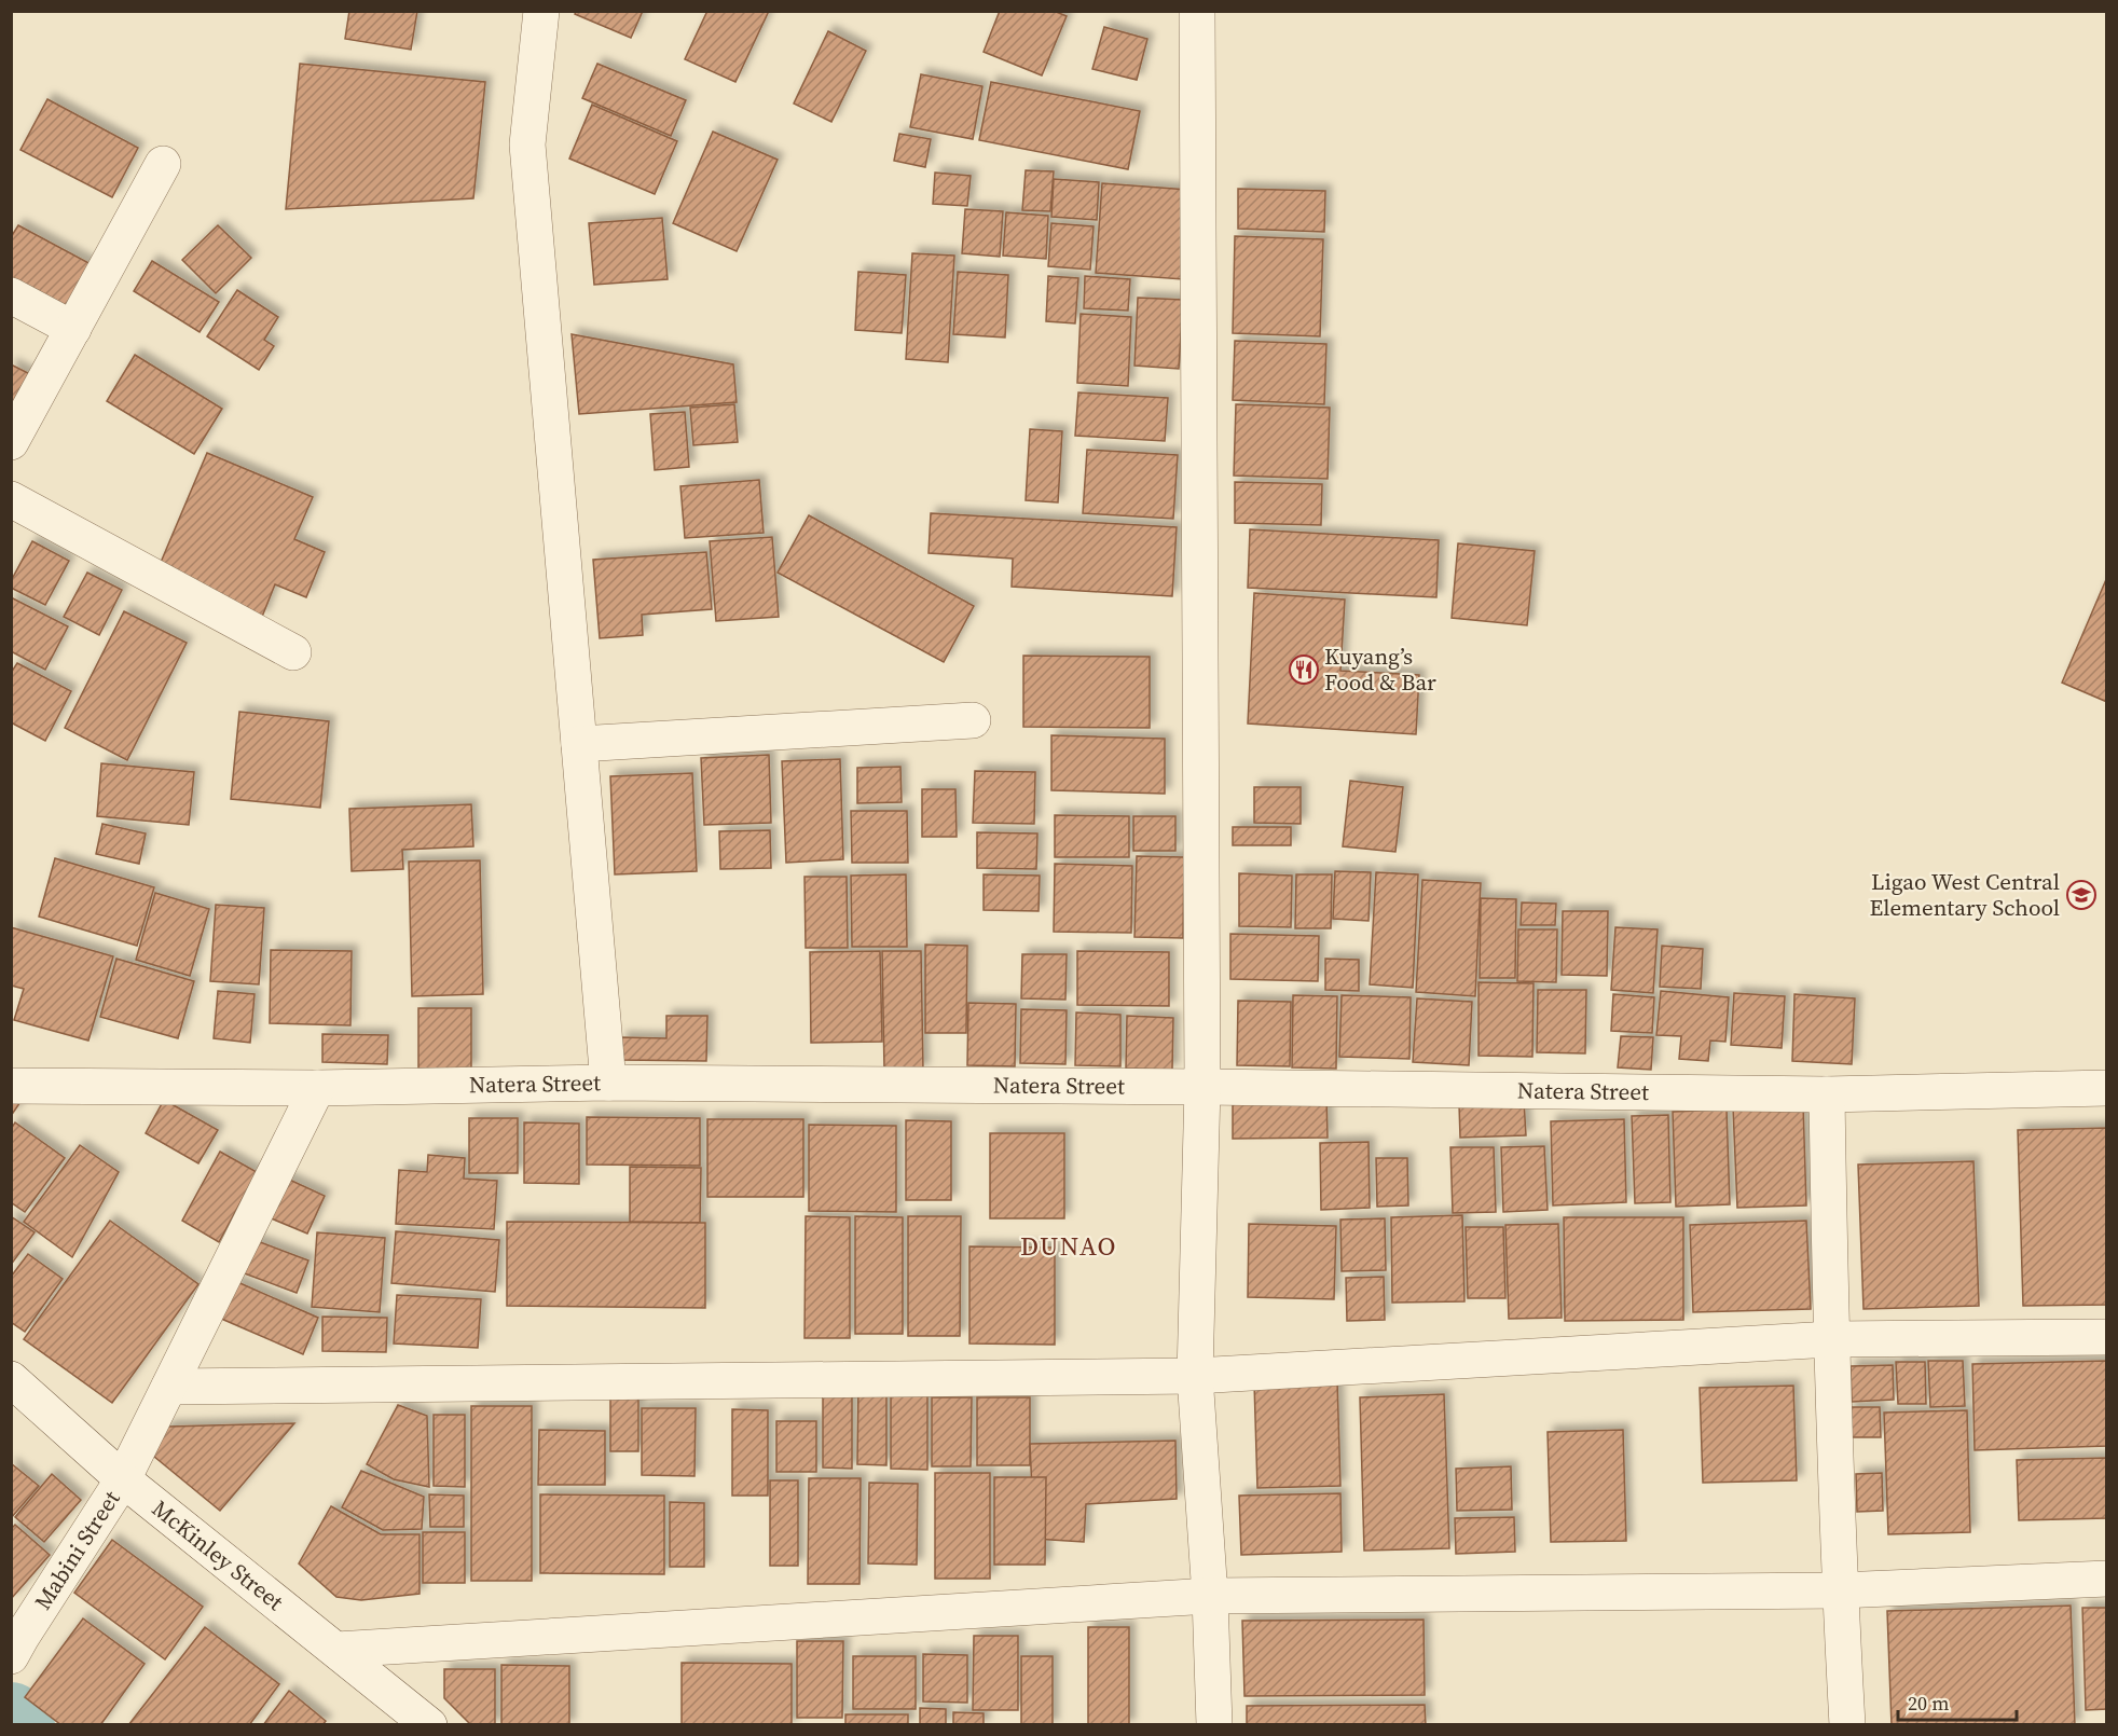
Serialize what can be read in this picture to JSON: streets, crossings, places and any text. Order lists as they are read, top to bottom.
{
  "streets": {
    "street": ["Natera Street", "Mabini Street", "McKinley Street"]
  },
  "crossings": [
    ["Natera Street", "Mabini Street"],
    ["Mabini Street", "McKinley Street"]
  ],
  "districts": ["DUNAO"],
  "places": {
    "restaurant": ["Kuyang’s Food & Bar"],
    "school or university": ["Ligao West Central Elementary School"]
  },
  "scale_bar": "20 m"
}
